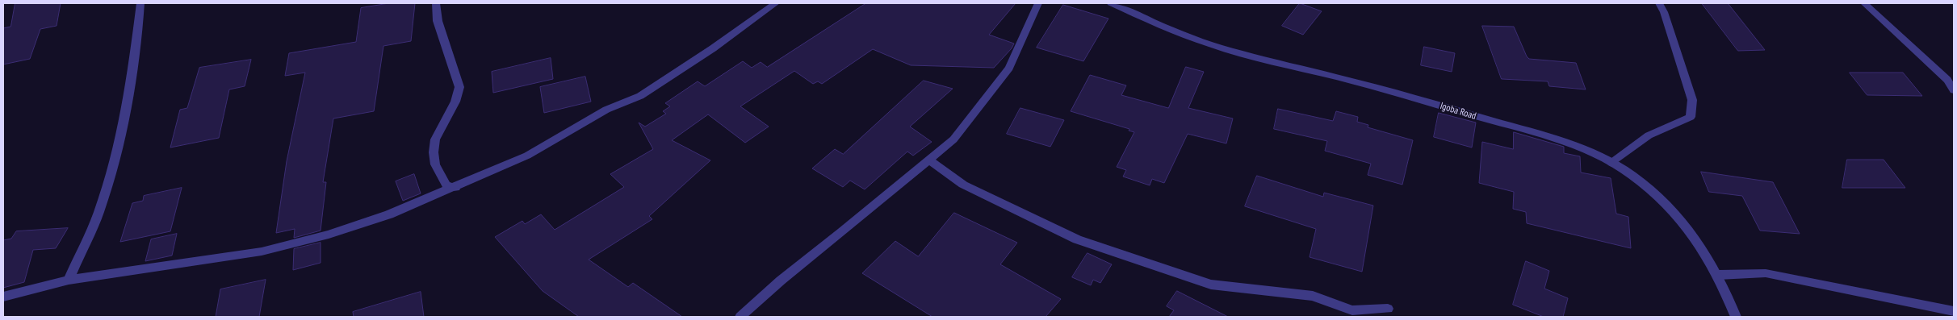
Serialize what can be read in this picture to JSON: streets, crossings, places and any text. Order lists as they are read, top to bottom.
{
  "streets": {
    "street": ["Igoba Road"]
  }
}
